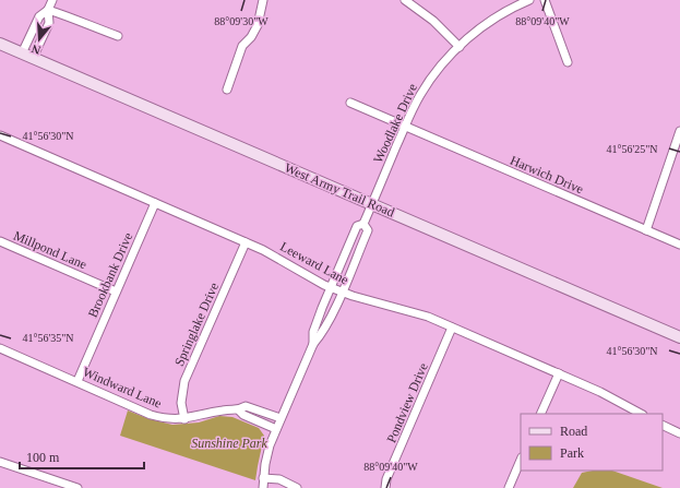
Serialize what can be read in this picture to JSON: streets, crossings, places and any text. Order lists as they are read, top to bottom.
{
  "streets": {
    "main road": ["West Army Trail Road"],
    "street": [
      "Woodlake Drive",
      "Harwich Drive",
      "Millpond Lane",
      "Leeward Lane",
      "Brookbank Drive",
      "Springlake Drive",
      "Windward Lane",
      "Pondview Drive"
    ]
  },
  "crossings": [
    ["Woodlake Drive", "Harwich Drive"],
    ["Woodlake Drive", "West Army Trail Road"],
    ["Woodlake Drive", "Leeward Lane"],
    ["Woodlake Drive", "Windward Lane"],
    ["Millpond Lane", "Brookbank Drive"],
    ["Leeward Lane", "Brookbank Drive"],
    ["Leeward Lane", "Springlake Drive"],
    ["Leeward Lane", "Pondview Drive"],
    ["Brookbank Drive", "Windward Lane"],
    ["Springlake Drive", "Windward Lane"]
  ],
  "parks": ["Sunshine Park"],
  "legend": ["Road", "Park"],
  "scale_bar": "100 m",
  "north": "bottom",
  "coordinates": [
    "88°09'30\"W",
    "88°09'40\"W",
    "41°56'30\"N",
    "41°56'25\"N",
    "41°56'35\"N"
  ]
}
